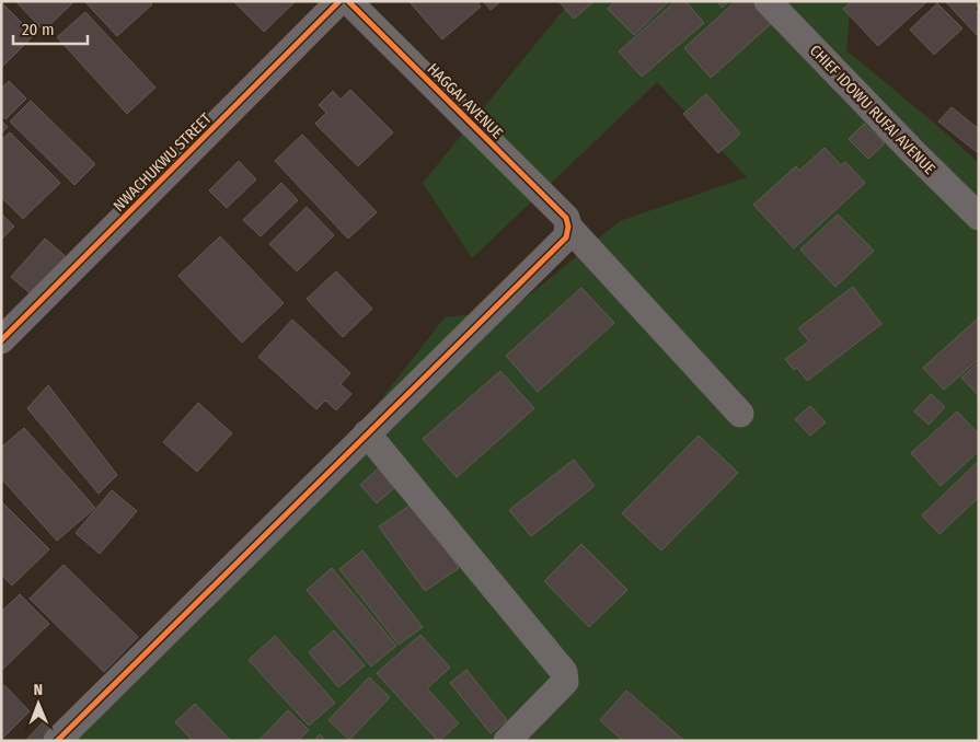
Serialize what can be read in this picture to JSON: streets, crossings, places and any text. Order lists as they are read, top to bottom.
{
  "streets": {
    "street": ["HAGGAI AVENUE", "CHIEF IDOWU RUFAI AVENUE", "NWACHUKWU STREET"]
  },
  "scale_bar": "20 m",
  "north": "top"
}
